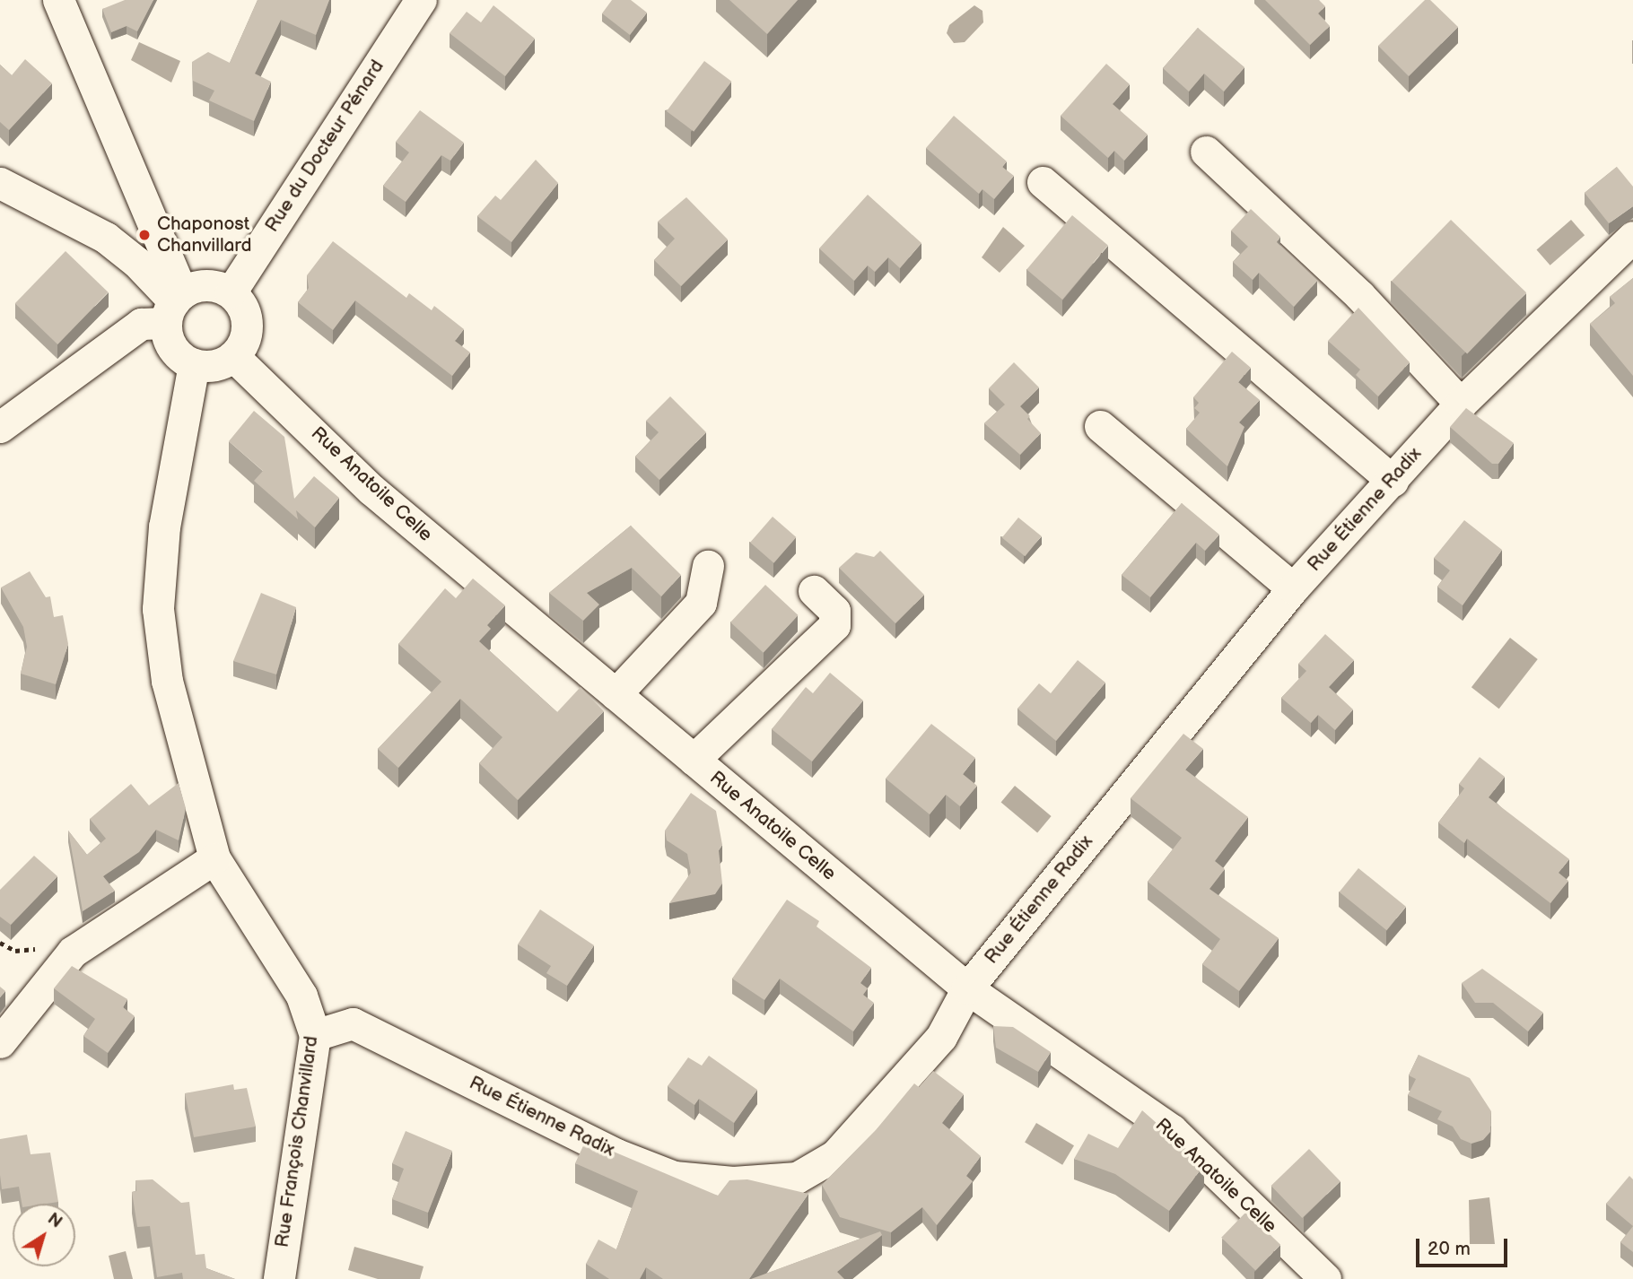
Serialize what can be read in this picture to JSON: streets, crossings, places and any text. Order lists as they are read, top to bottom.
{
  "streets": {
    "street": [
      "Rue du Docteur Pénard",
      "Rue Anatoile Celle",
      "Rue Étienne Radix",
      "Rue François Chanvillard"
    ]
  },
  "crossings": [
    ["Rue du Docteur Pénard", "Rue Anatoile Celle"],
    ["Rue du Docteur Pénard", "Rue François Chanvillard"],
    ["Rue Anatoile Celle", "Rue Étienne Radix"],
    ["Rue Anatoile Celle", "Rue François Chanvillard"],
    ["Rue Étienne Radix", "Rue François Chanvillard"]
  ],
  "places": ["Chaponost Chanvillard"],
  "scale_bar": "20 m",
  "north": "top right"
}
